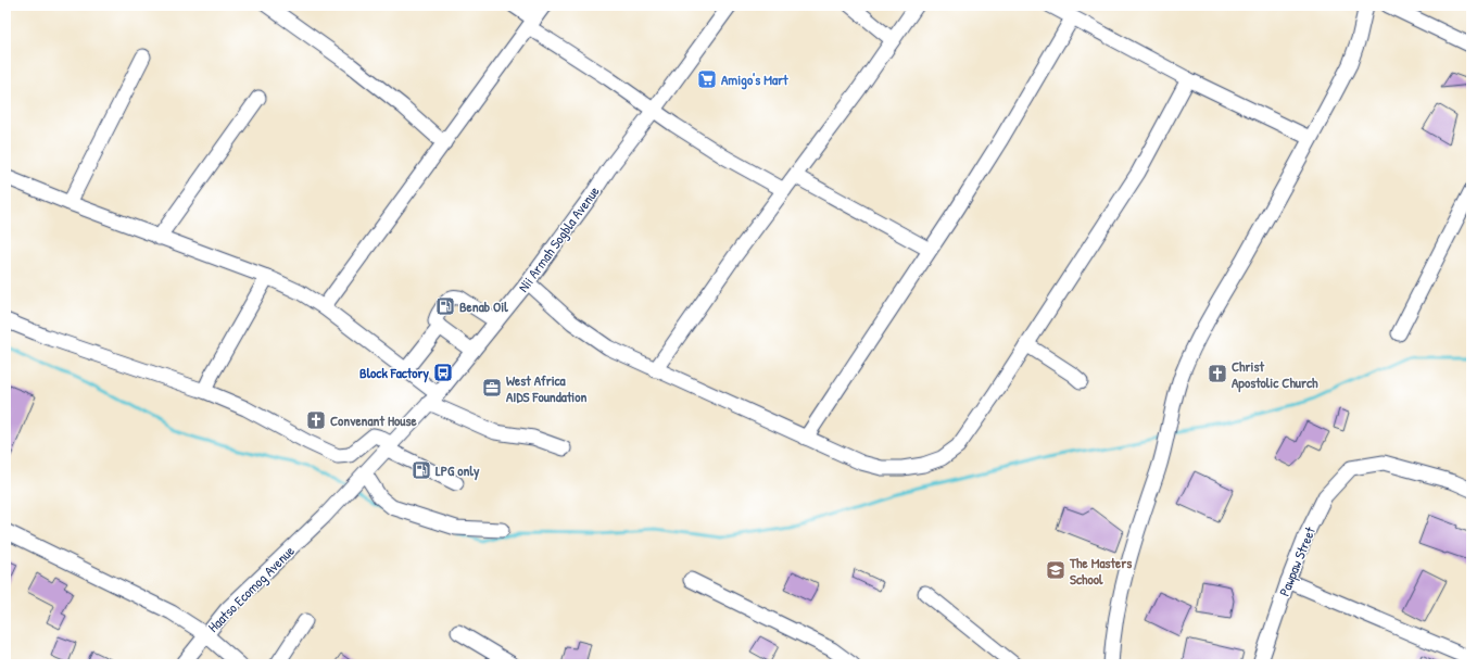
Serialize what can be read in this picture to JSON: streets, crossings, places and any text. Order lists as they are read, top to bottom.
{
  "streets": {
    "street": ["Nii Armah Sogbla Avenue", "Pawpaw Street", "Haatso Ecomog Avenue"]
  },
  "crossings": [
    ["Nii Armah Sogbla Avenue", "Haatso Ecomog Avenue"]
  ],
  "places": {
    "supermarket": ["Amigo's Mart"],
    "fuel station": ["Benab Oil", "LPG only"],
    "bus stop": ["Block Factory"],
    "church": ["Christ Apostolic Church", "Convenant House"],
    "office": ["West Africa AIDS Foundation"],
    "school or university": ["The Masters School"]
  }
}
